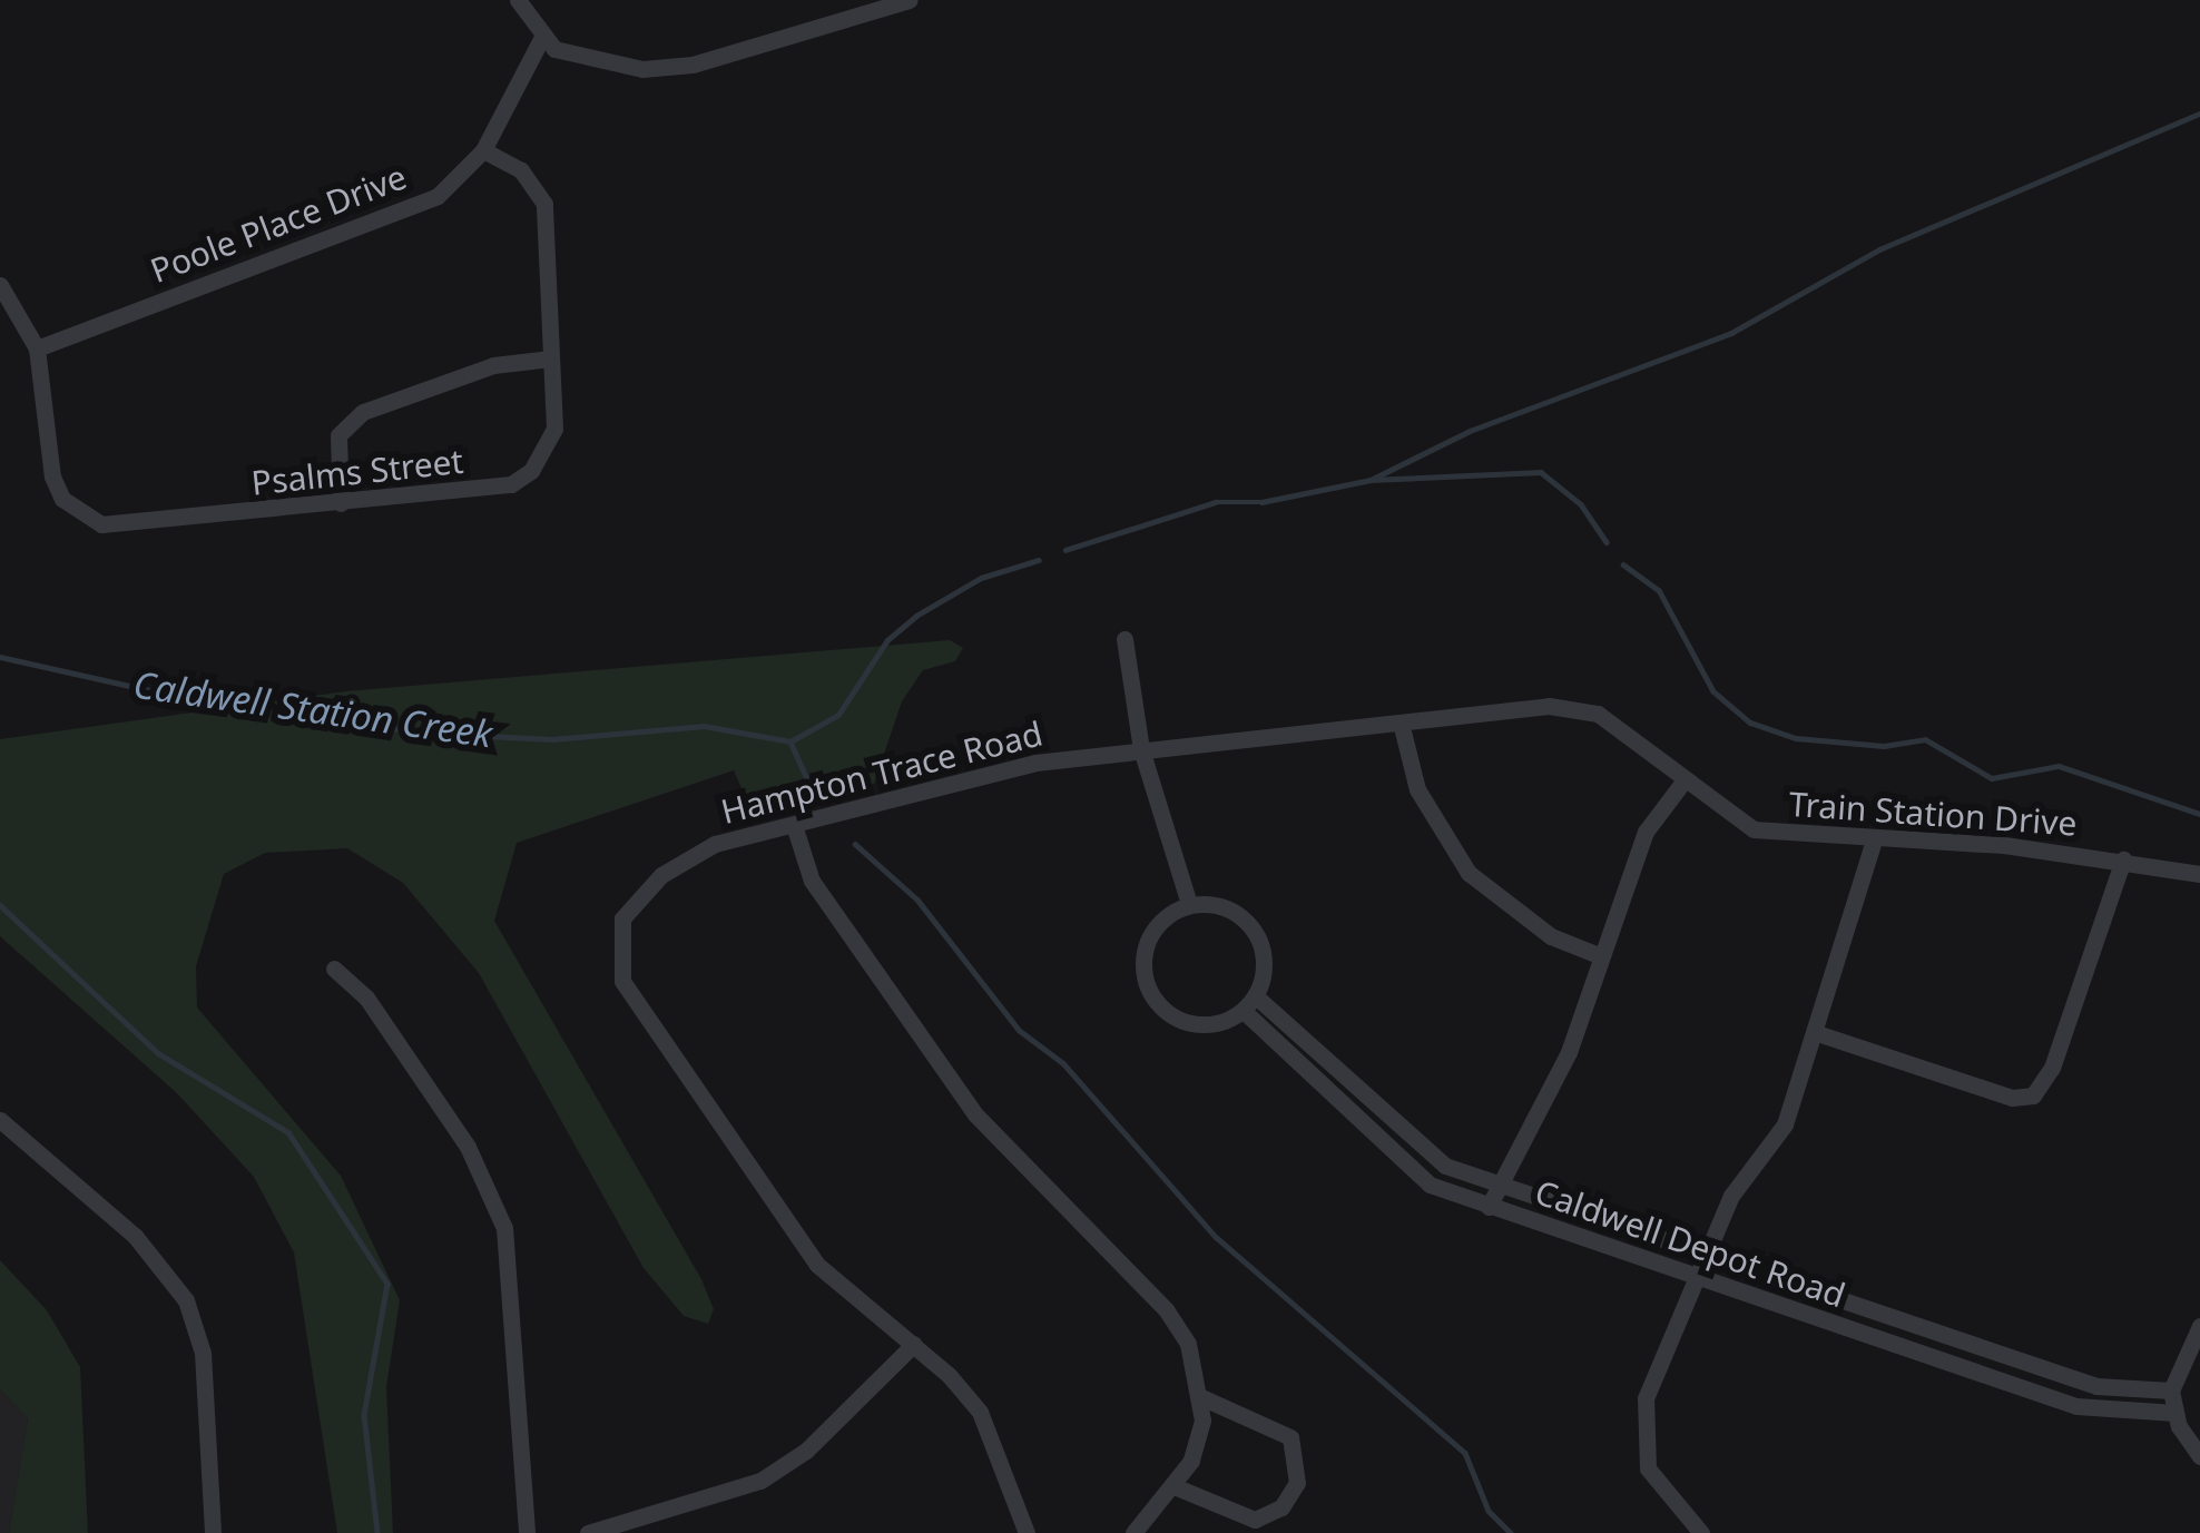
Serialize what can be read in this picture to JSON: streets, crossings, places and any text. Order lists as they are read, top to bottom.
{
  "streets": {
    "street": [
      "Poole Place Drive",
      "Psalms Street",
      "Hampton Trace Road",
      "Train Station Drive",
      "Caldwell Depot Road"
    ]
  },
  "crossings": [
    ["Poole Place Drive", "Psalms Street"],
    ["Hampton Trace Road", "Train Station Drive"]
  ],
  "water": ["Caldwell Station Creek"]
}
